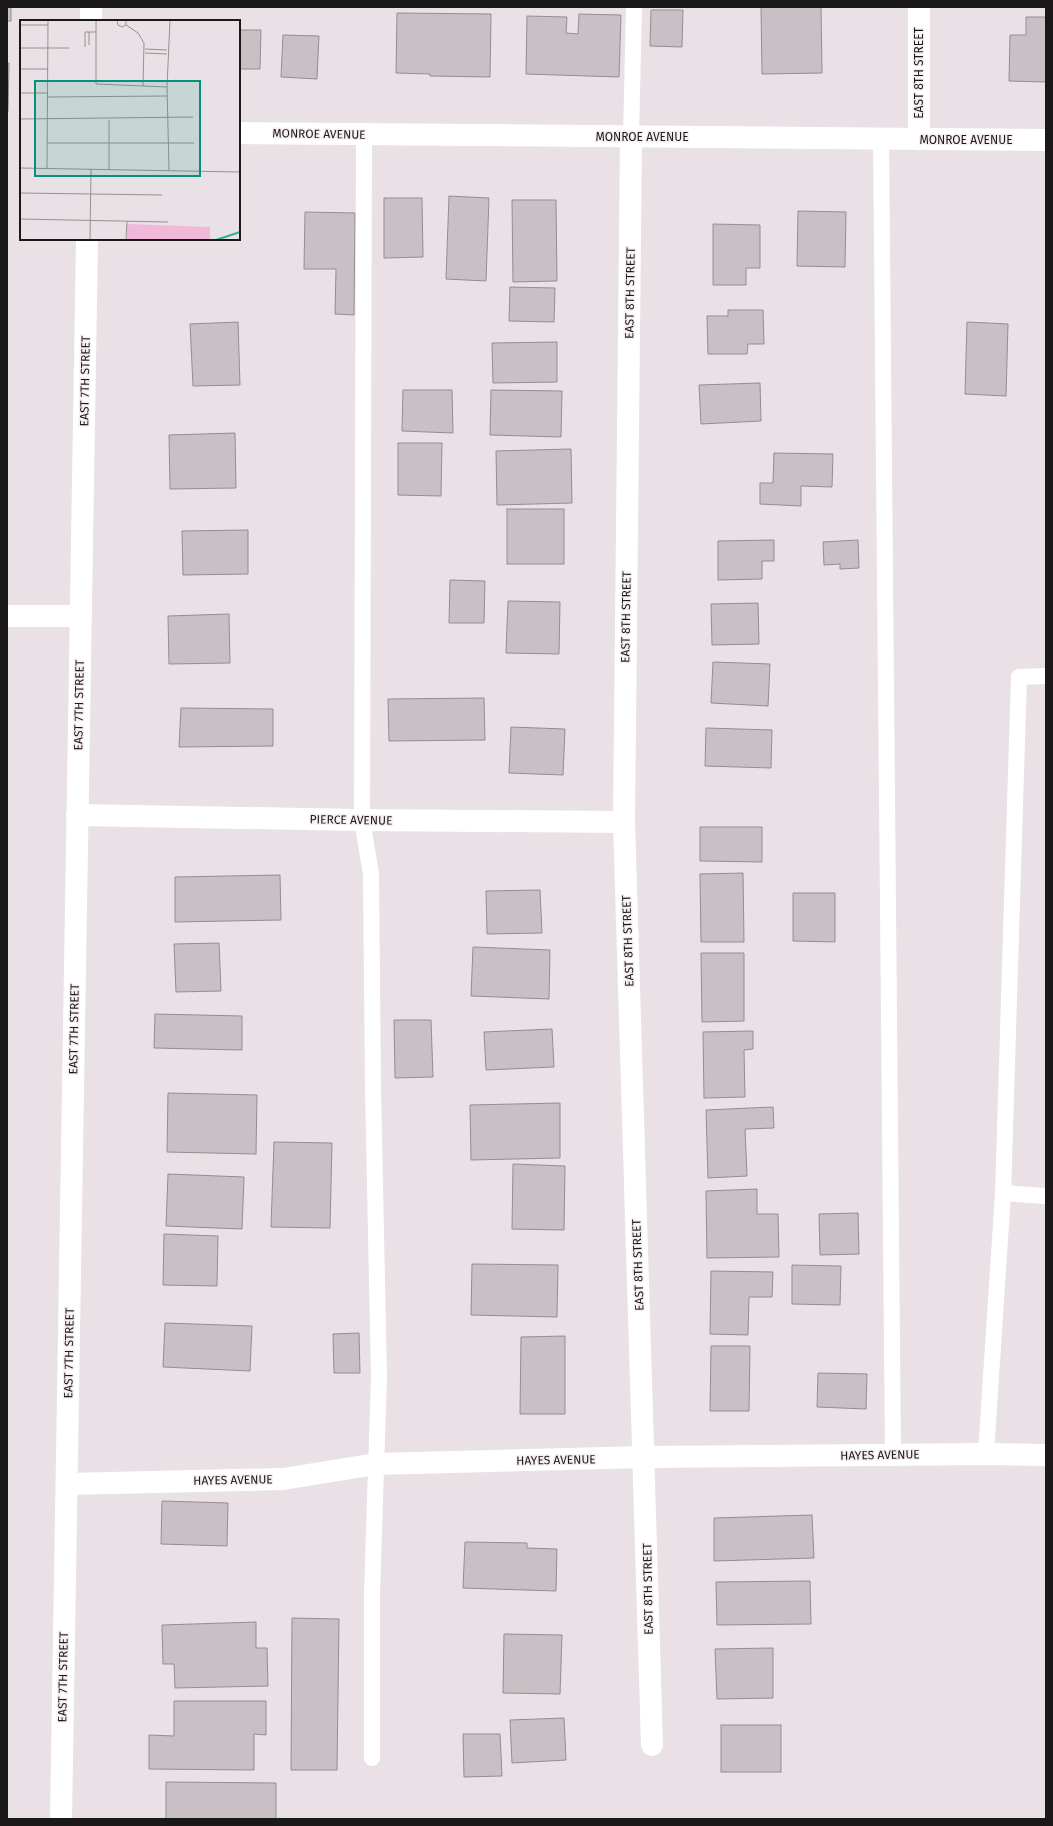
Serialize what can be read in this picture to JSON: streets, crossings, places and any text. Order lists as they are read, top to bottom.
{
  "streets": {
    "street": [
      "EAST 8TH STREET",
      "MONROE AVENUE",
      "EAST 7TH STREET",
      "PIERCE AVENUE",
      "HAYES AVENUE"
    ]
  },
  "crossings": [
    ["EAST 8TH STREET", "MONROE AVENUE"],
    ["EAST 8TH STREET", "PIERCE AVENUE"],
    ["EAST 8TH STREET", "HAYES AVENUE"],
    ["EAST 7TH STREET", "PIERCE AVENUE"],
    ["EAST 7TH STREET", "HAYES AVENUE"]
  ]
}
